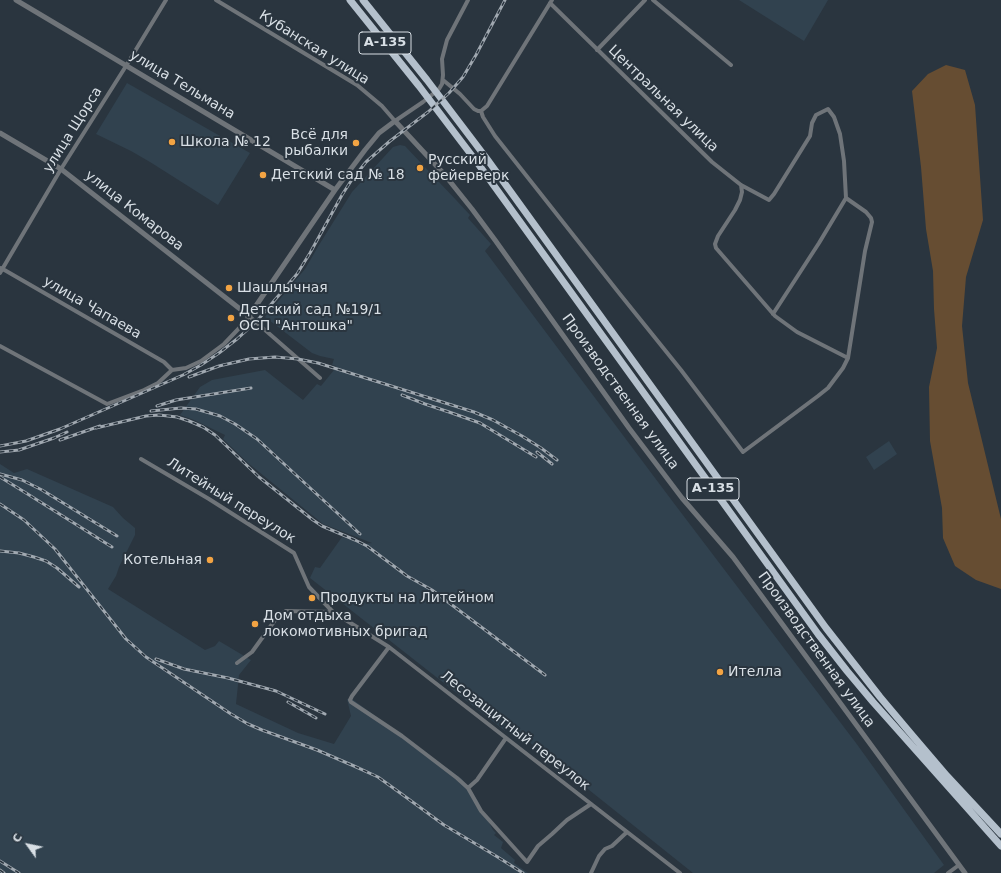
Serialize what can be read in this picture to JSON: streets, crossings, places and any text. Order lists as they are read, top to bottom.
{
  "streets": {
    "highway": ["А-135"],
    "street": [
      "Кубанская улица",
      "улица Тельмана",
      "Центральная улица",
      "улица Щорса",
      "улица Комарова",
      "улица Чапаева",
      "Производственная улица",
      "Литейный переулок",
      "Лесозащитный переулок"
    ]
  },
  "crossings": [
    ["Кубанская улица", "Производственная улица"],
    ["улица Тельмана", "улица Щорса"],
    ["улица Щорса", "улица Комарова"],
    ["улица Щорса", "улица Чапаева"],
    ["Литейный переулок", "Лесозащитный переулок"]
  ],
  "places": [
    "Школа № 12",
    "Всё для рыбалки",
    "Русский фейерверк",
    "Детский сад № 18",
    "Шашлычная",
    "Детский сад №19/1 ОСП \"Антошка\"",
    "Котельная",
    "Продукты на Литейном",
    "Дом отдыха локомотивных бригад",
    "Ителла"
  ],
  "north": "top left"
}
